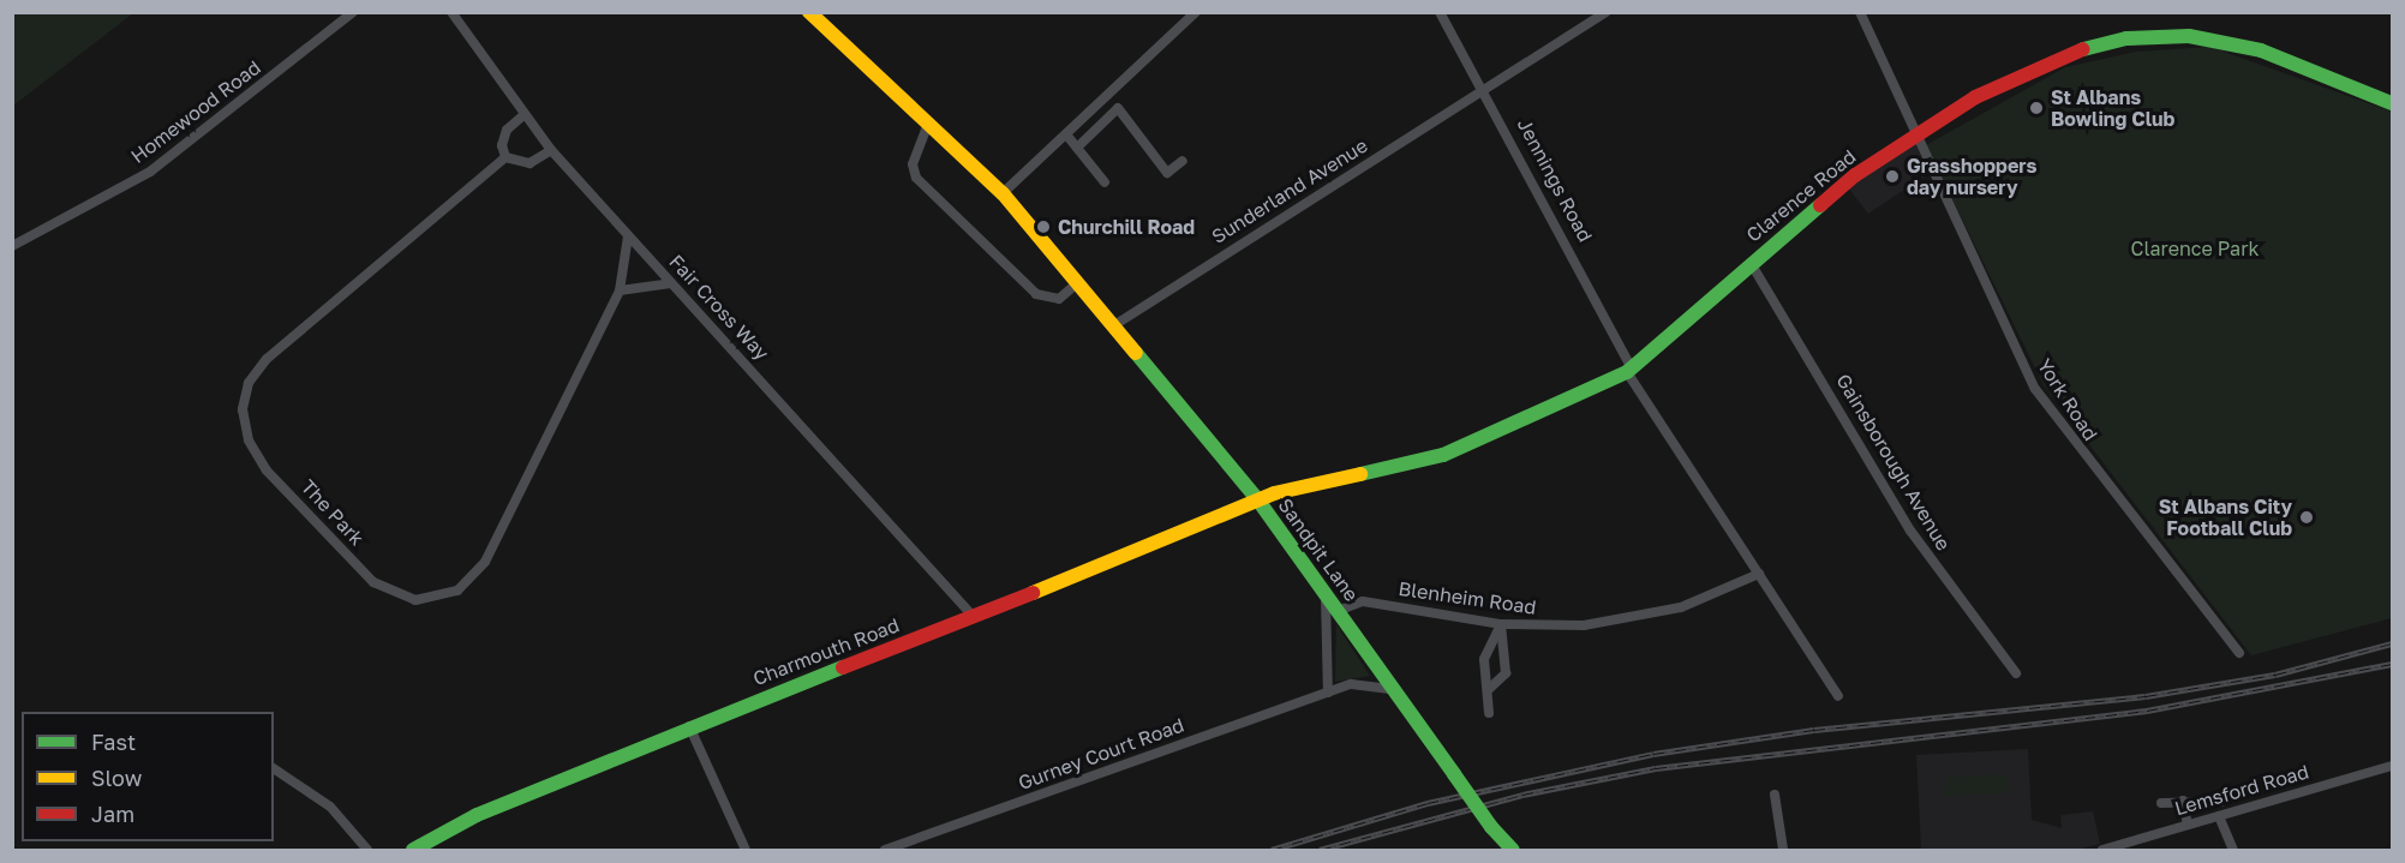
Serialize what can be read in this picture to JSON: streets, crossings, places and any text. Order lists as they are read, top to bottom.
{
  "streets": {
    "street": [
      "Homewood Road",
      "Jennings Road",
      "Sunderland Avenue",
      "Clarence Road",
      "Fair Cross Way",
      "York Road",
      "Gainsborough Avenue",
      "The Park",
      "Sandpit Lane",
      "Blenheim Road",
      "Charmouth Road",
      "Gurney Court Road",
      "Lemsford Road"
    ]
  },
  "crossings": [
    ["Jennings Road", "Sunderland Avenue"],
    ["Jennings Road", "Clarence Road"],
    ["Jennings Road", "Blenheim Road"],
    ["Sunderland Avenue", "Sandpit Lane"],
    ["Clarence Road", "York Road"],
    ["Clarence Road", "Gainsborough Avenue"],
    ["Clarence Road", "Sandpit Lane"],
    ["Clarence Road", "Charmouth Road"],
    ["Fair Cross Way", "The Park"],
    ["Fair Cross Way", "Charmouth Road"],
    ["Sandpit Lane", "Blenheim Road"],
    ["Sandpit Lane", "Charmouth Road"],
    ["Sandpit Lane", "Gurney Court Road"]
  ],
  "parks": ["Clarence Park"],
  "places": [
    "St Albans Bowling Club",
    "Grasshoppers day nursery",
    "Churchill Road",
    "St Albans City Football Club"
  ],
  "legend": ["Fast", "Slow", "Jam"]
}
